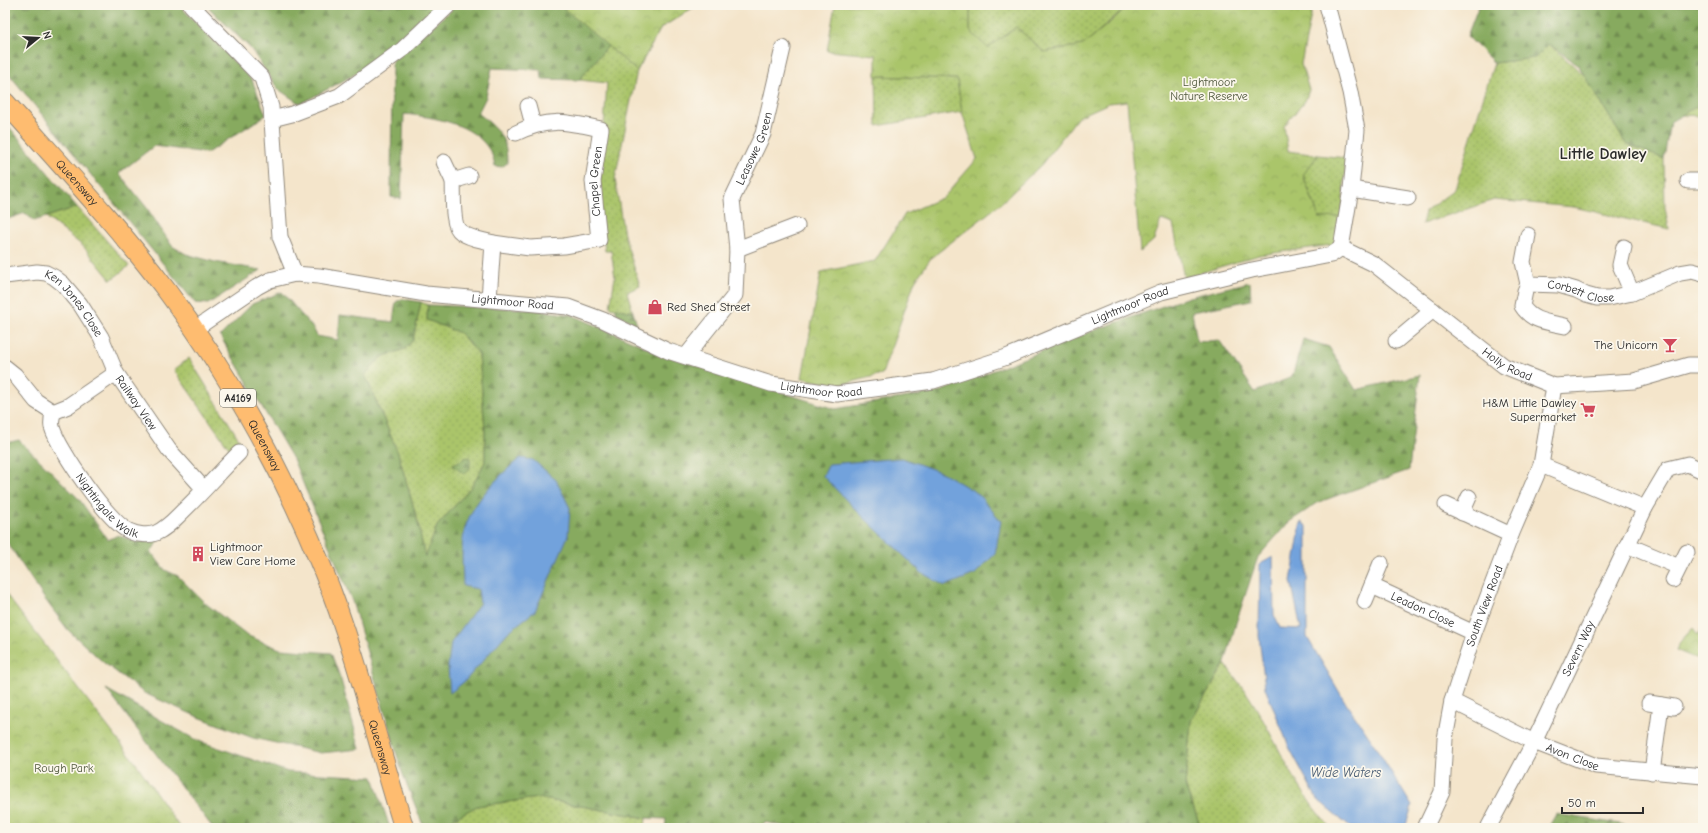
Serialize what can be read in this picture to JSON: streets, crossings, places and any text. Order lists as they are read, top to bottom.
{
  "streets": {
    "main road": ["Queensway", "A4169"],
    "street": [
      "Leasowe Green",
      "Chapel Green",
      "Corbett Close",
      "Lightmoor Road",
      "Ken Jones Close",
      "Holly Road",
      "Railway View",
      "Nightingale Walk",
      "South View Road",
      "Leadon Close",
      "Severn Way",
      "Avon Close"
    ]
  },
  "crossings": [
    ["Leasowe Green", "Lightmoor Road"],
    ["Queensway", "Lightmoor Road"],
    ["Lightmoor Road", "Holly Road"],
    ["Ken Jones Close", "Railway View"],
    ["Holly Road", "South View Road"],
    ["Railway View", "Nightingale Walk"],
    ["South View Road", "Leadon Close"],
    ["South View Road", "Avon Close"],
    ["Severn Way", "Avon Close"]
  ],
  "districts": ["Little Dawley"],
  "water": ["Wide Waters"],
  "parks": ["Lightmoor Nature Reserve", "Rough Park"],
  "places": {
    "shop": ["Red Shed Street"],
    "bar": ["The Unicorn"],
    "supermarket": ["H&M Little Dawley Supermarket"],
    "building": ["Lightmoor View Care Home"]
  },
  "scale_bar": "50 m",
  "north": "right"
}
